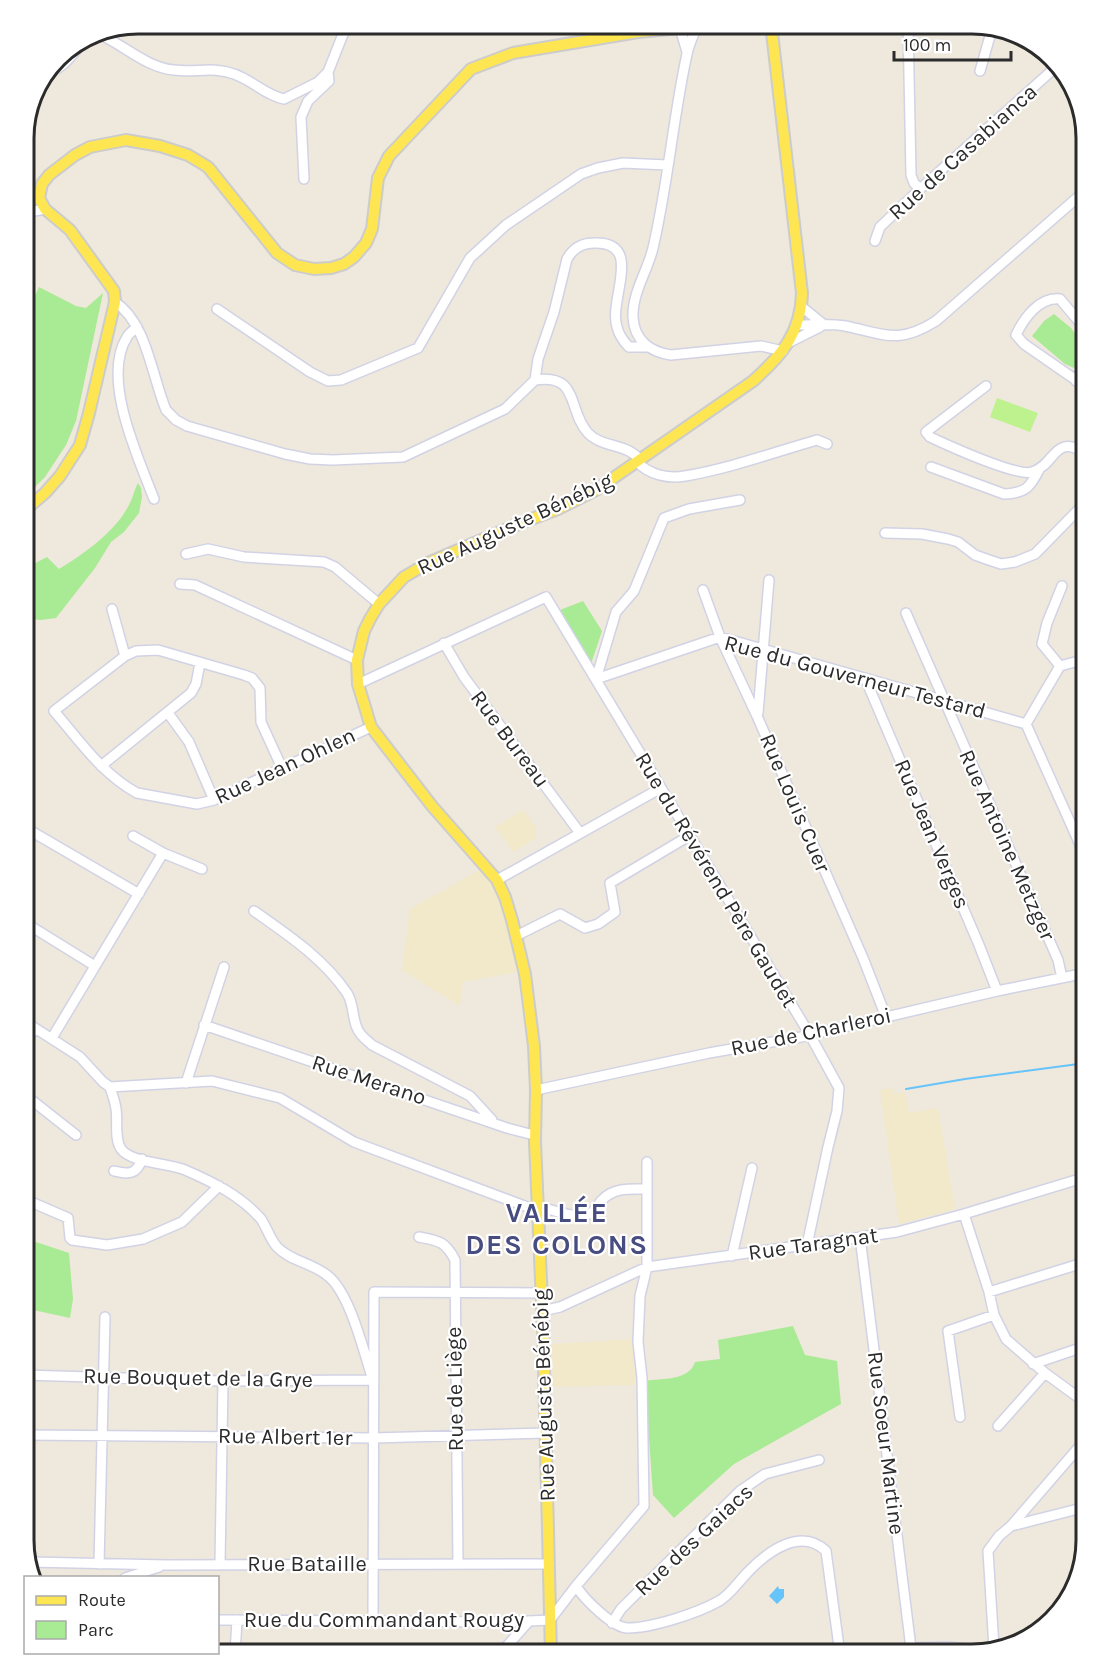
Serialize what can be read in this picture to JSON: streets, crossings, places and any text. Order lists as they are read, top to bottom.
{
  "streets": {
    "main road": ["Rue Auguste Bénébig"],
    "street": [
      "Rue de Casabianca",
      "Rue du Gouverneur Testard",
      "Rue Bureau",
      "Rue Jean Ohlen",
      "Rue Louis Cuer",
      "Rue Jean Verges",
      "Rue Antoine Metzger",
      "Rue du Révérend Père Gaudet",
      "Rue de Charleroi",
      "Rue Merano",
      "Rue Taragnat",
      "Rue Bouquet de la Grye",
      "Rue de Liège",
      "Rue Albert 1er",
      "Rue Soeur Martine",
      "Rue des Gaiacs",
      "Rue Bataille",
      "Rue du Commandant Rougy"
    ]
  },
  "crossings": [
    ["Rue Auguste Bénébig", "Rue Jean Ohlen"],
    ["Rue Auguste Bénébig", "Rue de Charleroi"],
    ["Rue Auguste Bénébig", "Rue Merano"],
    ["Rue Auguste Bénébig", "Rue Taragnat"],
    ["Rue Auguste Bénébig", "Rue Albert 1er"],
    ["Rue Auguste Bénébig", "Rue Bataille"],
    ["Rue Auguste Bénébig", "Rue du Commandant Rougy"],
    ["Rue du Gouverneur Testard", "Rue Louis Cuer"],
    ["Rue du Gouverneur Testard", "Rue Jean Verges"],
    ["Rue du Gouverneur Testard", "Rue Antoine Metzger"],
    ["Rue du Gouverneur Testard", "Rue du Révérend Père Gaudet"],
    ["Rue Bureau", "Rue du Révérend Père Gaudet"],
    ["Rue Louis Cuer", "Rue de Charleroi"],
    ["Rue Jean Verges", "Rue de Charleroi"],
    ["Rue Antoine Metzger", "Rue de Charleroi"],
    ["Rue du Révérend Père Gaudet", "Rue de Charleroi"],
    ["Rue du Révérend Père Gaudet", "Rue Taragnat"],
    ["Rue Taragnat", "Rue Soeur Martine"],
    ["Rue de Liège", "Rue Albert 1er"],
    ["Rue de Liège", "Rue Bataille"]
  ],
  "districts": ["VALLÉE DES COLONS"],
  "legend": ["Route", "Parc"],
  "scale_bar": "100 m"
}
